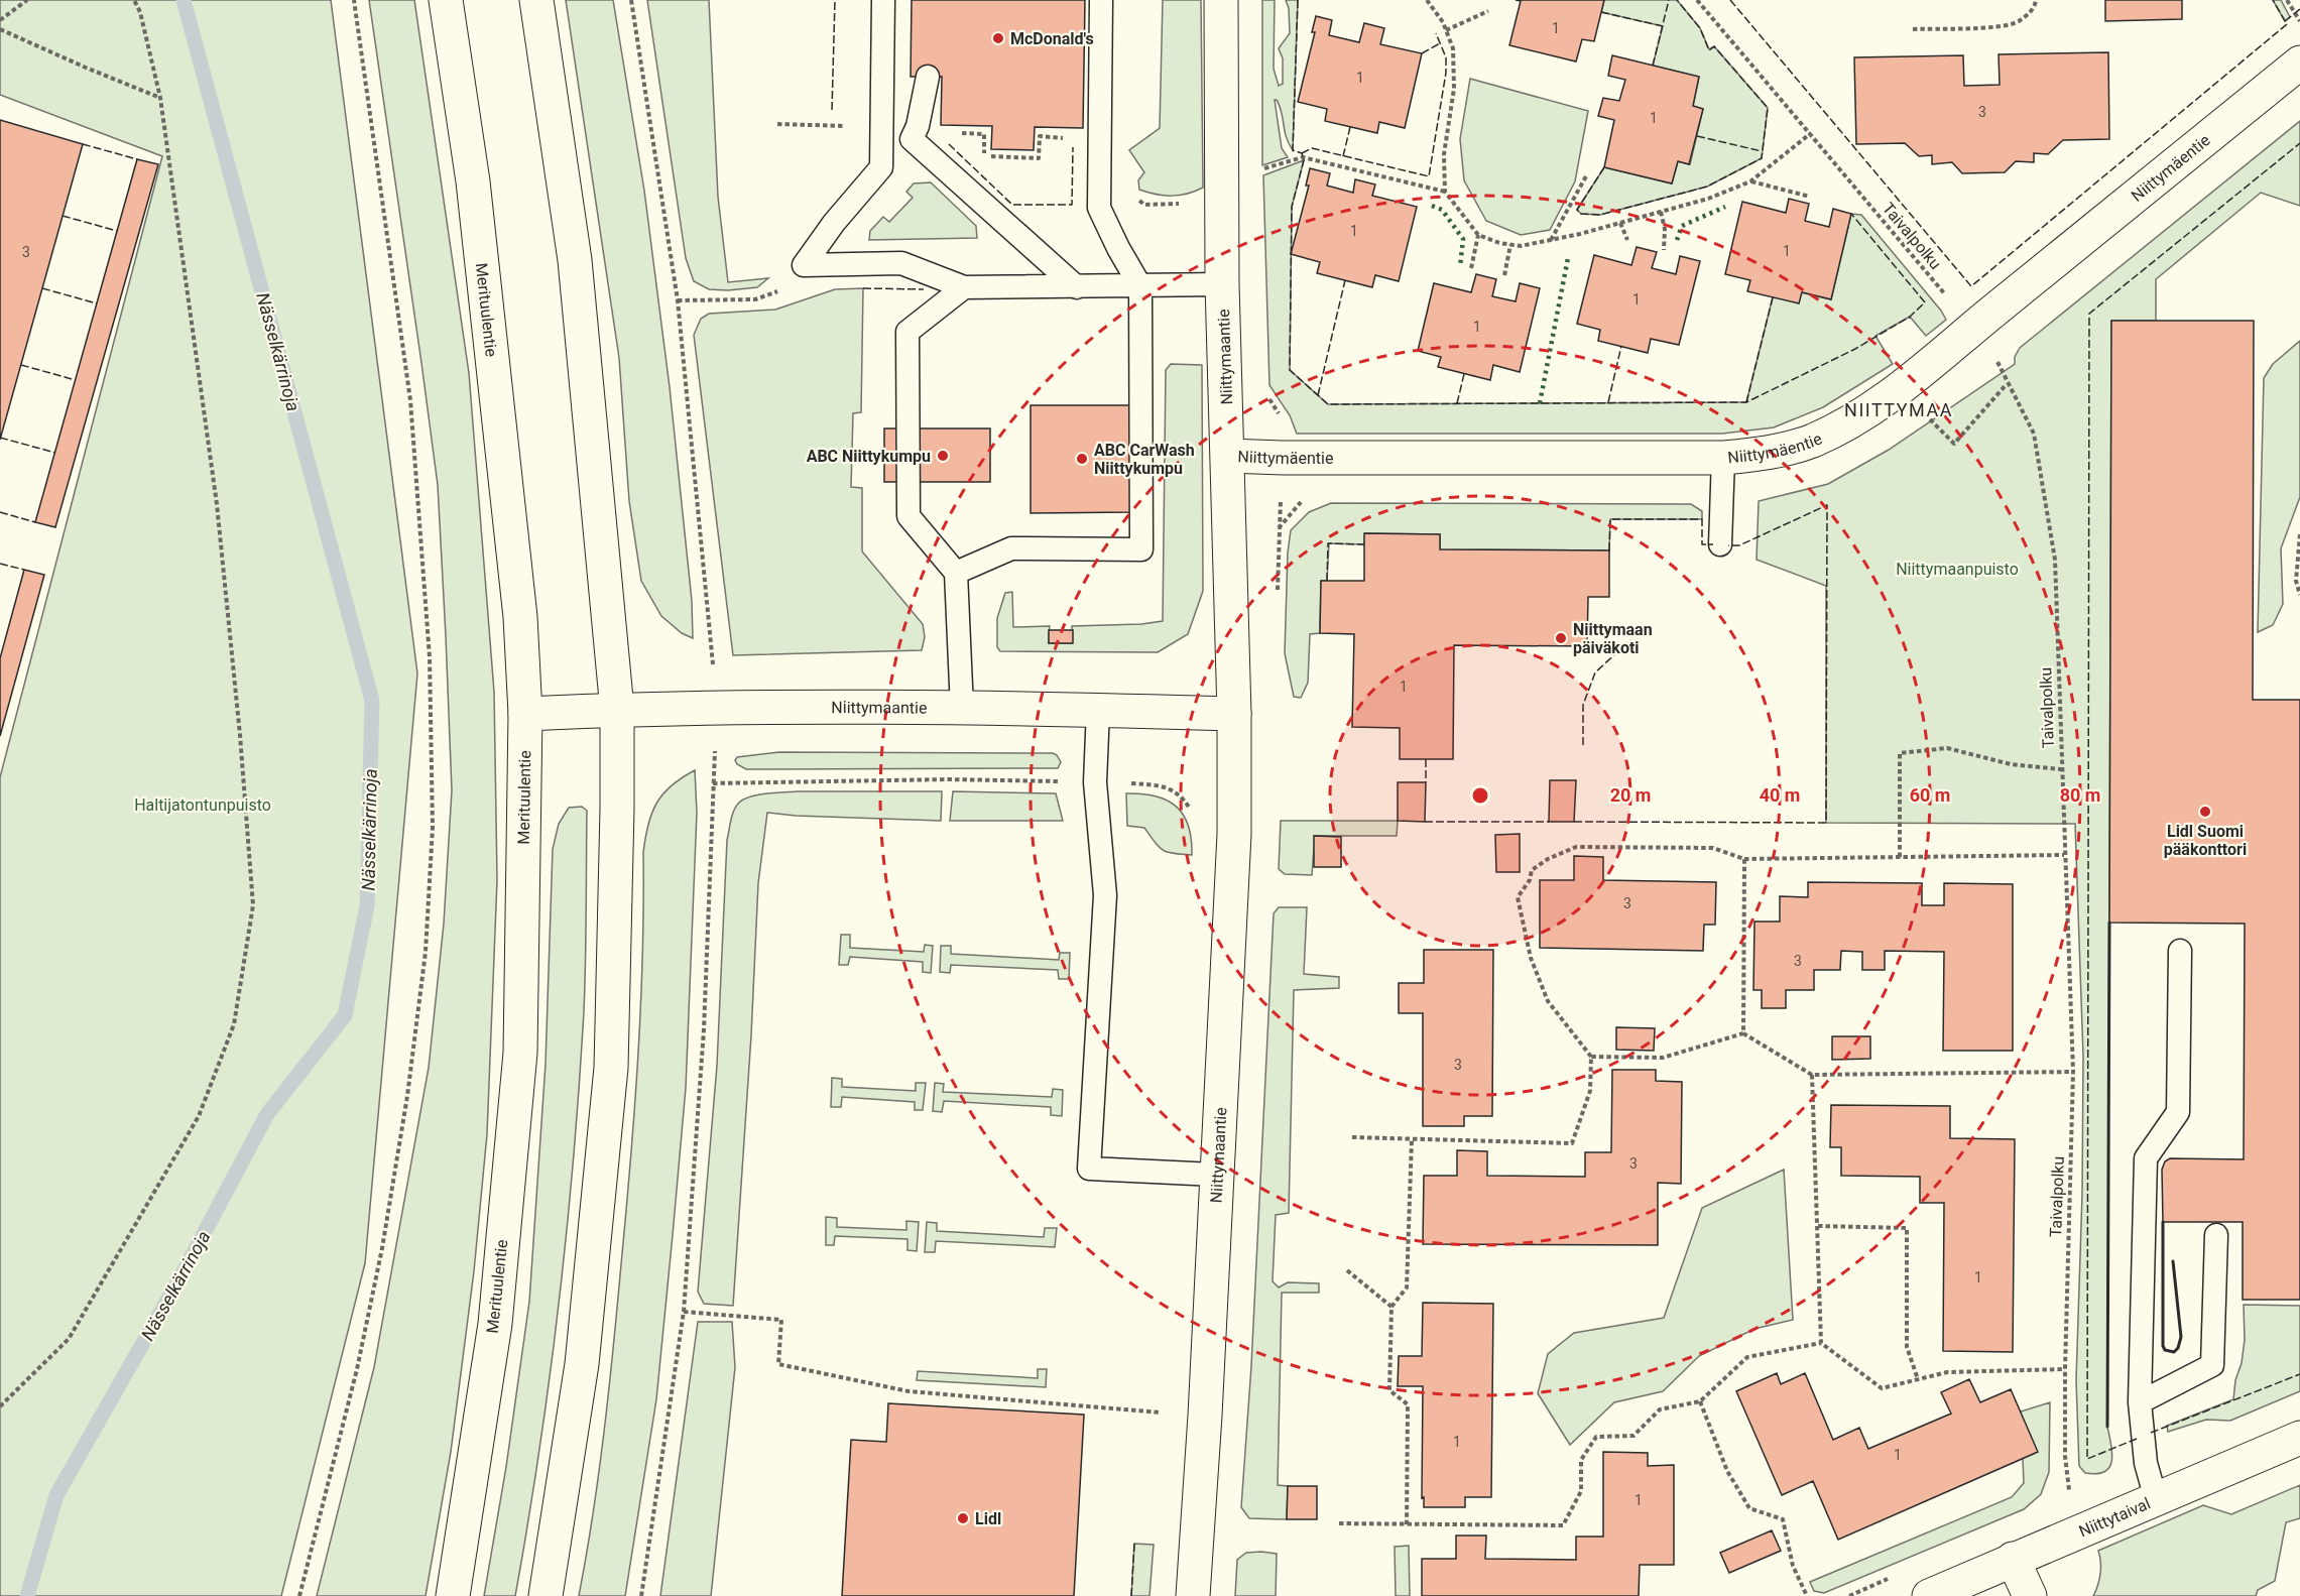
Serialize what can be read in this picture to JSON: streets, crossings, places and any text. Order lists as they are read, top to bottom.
{
  "streets": {
    "street": [
      "Niittymäentie",
      "Merituulentie",
      "Niittymaantie",
      "Niittytaival"
    ],
    "path": ["Taivalpolku"]
  },
  "crossings": [
    ["Niittymäentie", "Taivalpolku"],
    ["Niittymäentie", "Niittymaantie"],
    ["Taivalpolku", "Niittytaival"],
    ["Merituulentie", "Niittymaantie"]
  ],
  "districts": ["NIITTYMAA"],
  "water": ["Nässelkärrinoja"],
  "parks": ["Niittymaanpuisto", "Haltijatontunpuisto"],
  "places": [
    "McDonald's",
    "ABC Niittykumpu",
    "ABC CarWash Niittykumpu",
    "Niittymaan päiväkoti",
    "Lidl Suomi pääkonttori",
    "Lidl"
  ],
  "house_numbers": [
    "1",
    "1",
    "3",
    "1",
    "1",
    "1",
    "3",
    "1",
    "1",
    "1",
    "3",
    "3",
    "3",
    "3",
    "1",
    "1",
    "1",
    "1"
  ],
  "rings": [
    "20 m",
    "40 m",
    "60 m",
    "80 m"
  ]
}
